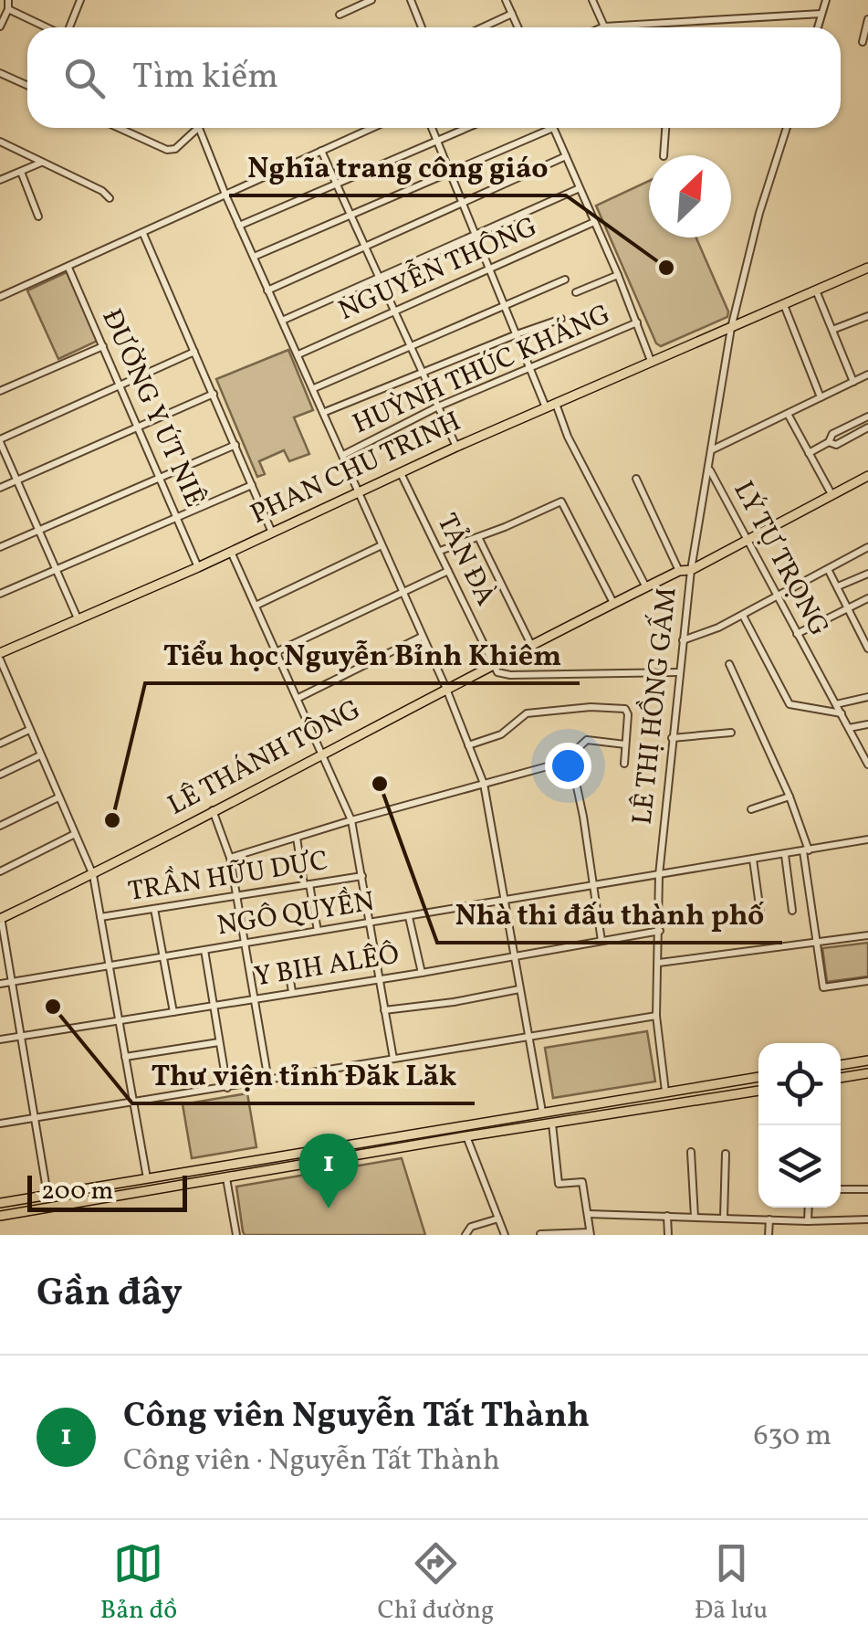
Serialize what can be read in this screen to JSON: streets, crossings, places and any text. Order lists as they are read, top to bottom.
{
  "streets": {
    "main road": ["PHAN CHU TRINH", "LÊ THÁNH TÔNG"],
    "street": [
      "NGUYỄN THÔNG",
      "HUỲNH THÚC KHÁNG",
      "ĐƯỜNG Y ÚT NIÊ",
      "LÝ TỰ TRỌNG",
      "TẢN ĐÀ",
      "LÊ THỊ HỒNG GẤM",
      "TRẦN HỮU DỰC",
      "NGÔ QUYỀN",
      "Y BIH ALÊÔ"
    ]
  },
  "crossings": [
    ["ĐƯỜNG Y ÚT NIÊ", "PHAN CHU TRINH"],
    ["PHAN CHU TRINH", "TẢN ĐÀ"],
    ["PHAN CHU TRINH", "LÊ THỊ HỒNG GẤM"],
    ["LÝ TỰ TRỌNG", "LÊ THỊ HỒNG GẤM"],
    ["LÝ TỰ TRỌNG", "LÊ THÁNH TÔNG"],
    ["TẢN ĐÀ", "LÊ THÁNH TÔNG"],
    ["LÊ THỊ HỒNG GẤM", "LÊ THÁNH TÔNG"],
    ["LÊ THỊ HỒNG GẤM", "NGÔ QUYỀN"],
    ["LÊ THỊ HỒNG GẤM", "Y BIH ALÊÔ"]
  ],
  "places": [
    "Nghĩa trang công giáo",
    "Nhà thi đấu thành phố",
    "Tiểu học Nguyễn Bỉnh Khiêm",
    "Thư viện tỉnh Đăk Lăk"
  ],
  "scale_bar": "200 m",
  "north": "top right",
  "page": {
    "search": "Tìm kiếm",
    "pins": "1",
    "scale": "200 m",
    "heading": "Gần đây",
    "list": [
      {
        "mark": "1",
        "name": "Công viên Nguyễn Tất Thành",
        "note": "Công viên · Nguyễn Tất Thành",
        "value": "630 m"
      }
    ],
    "nav": ["Bản đồ", "Chỉ đường", "Đã lưu"]
  }
}
